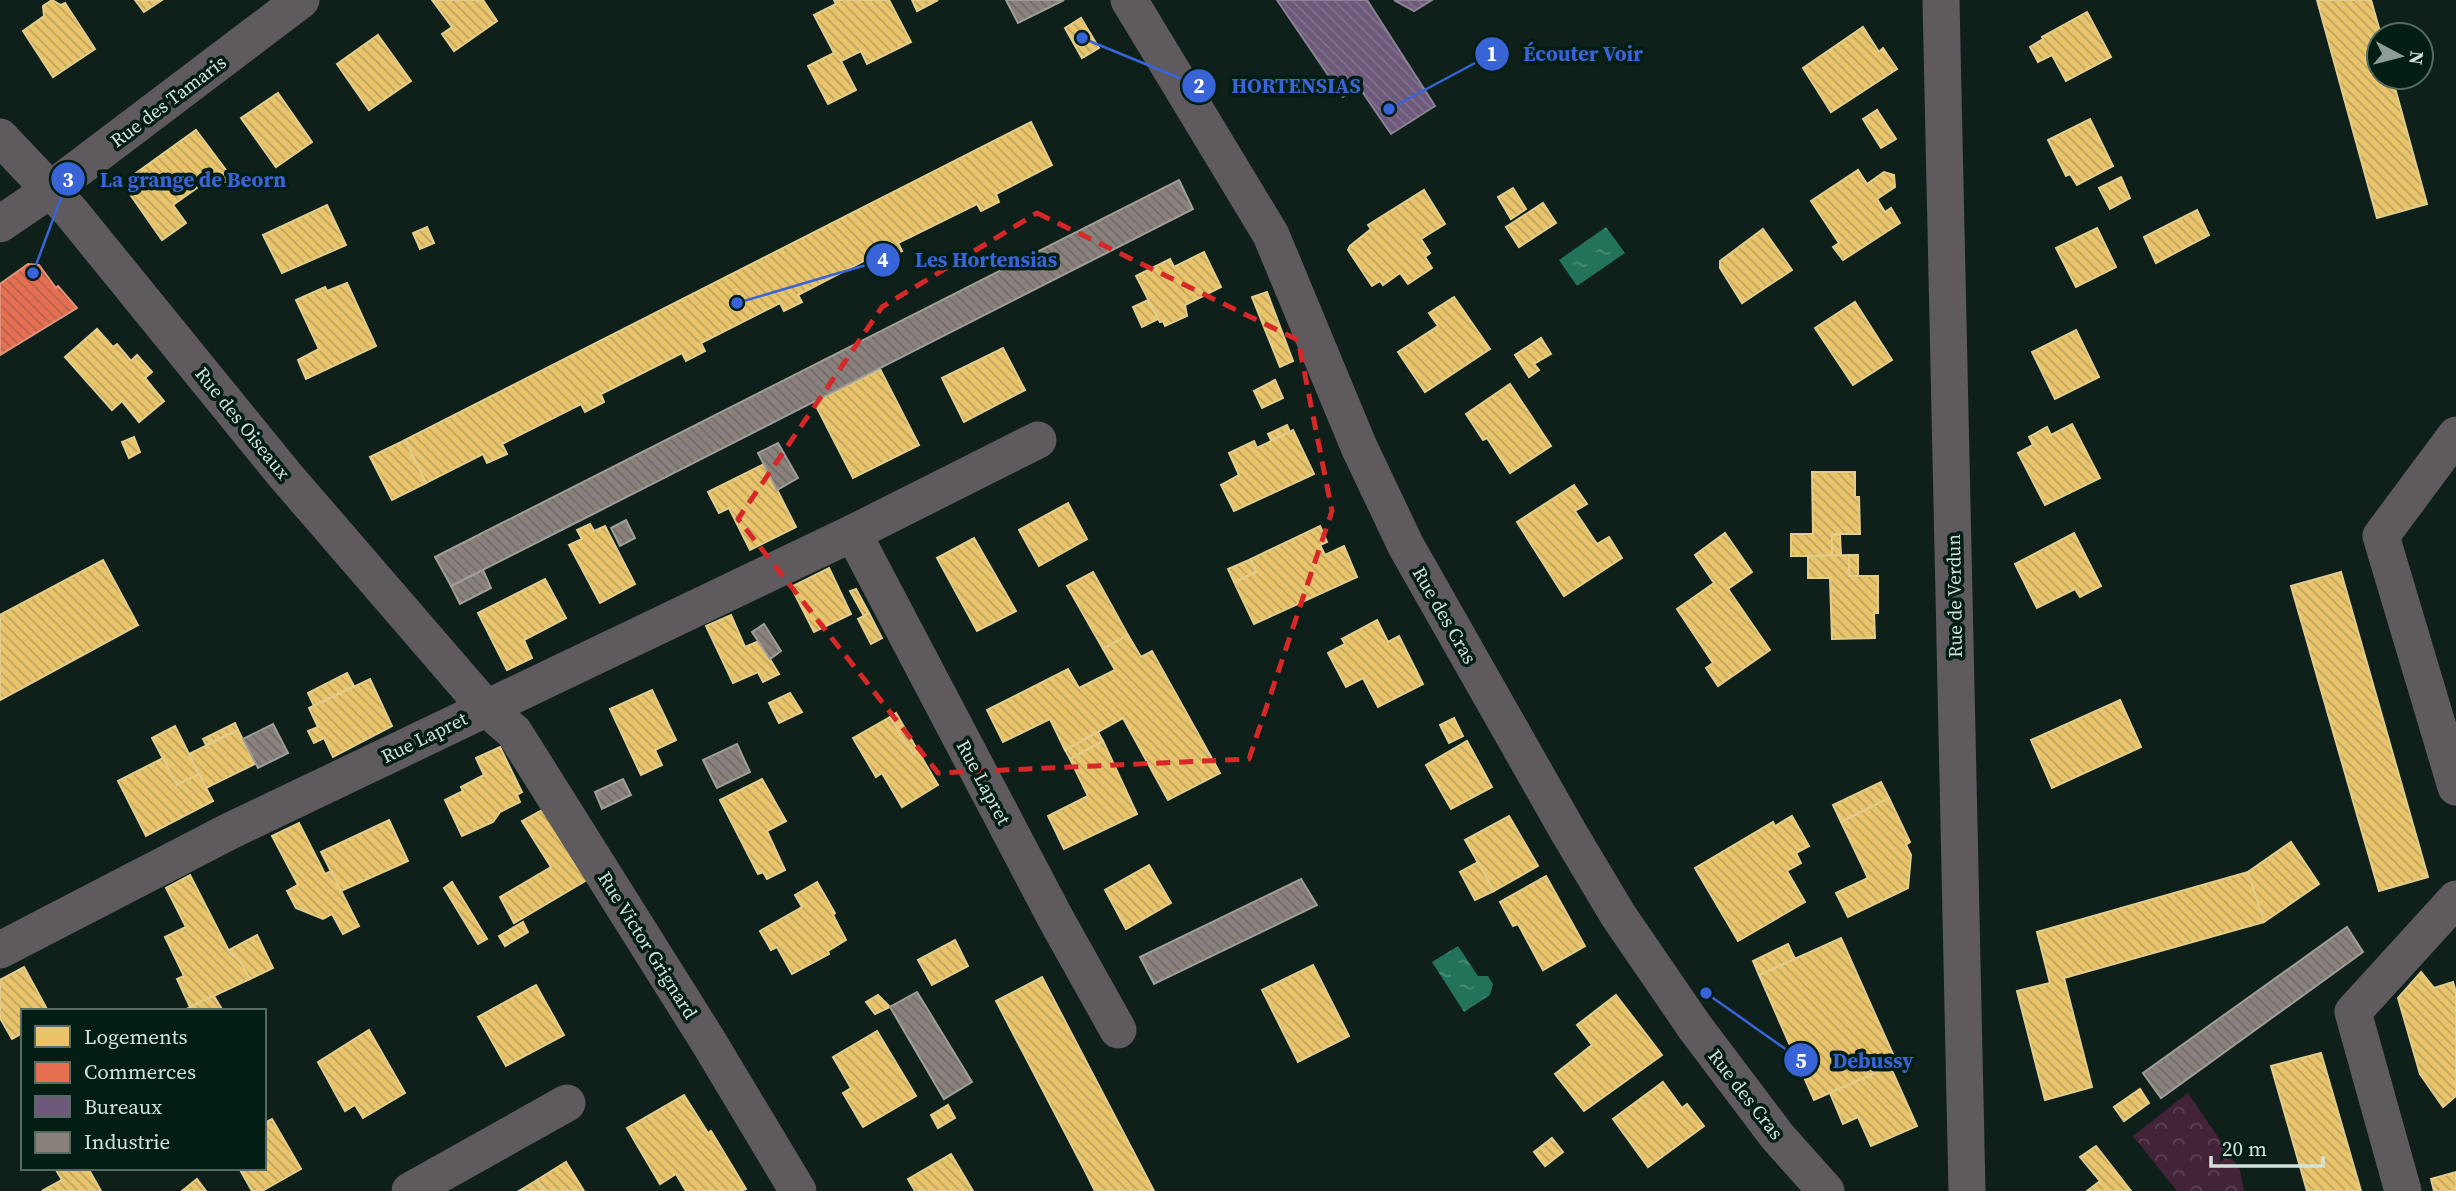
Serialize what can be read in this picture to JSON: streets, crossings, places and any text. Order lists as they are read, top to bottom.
{
  "streets": {
    "street": [
      "Rue des Tamaris",
      "Rue des Oiseaux",
      "Rue de Verdun",
      "Rue des Cras",
      "Rue Lapret",
      "Rue Victor Grignard"
    ]
  },
  "crossings": [
    ["Rue des Tamaris", "Rue des Oiseaux"],
    ["Rue des Oiseaux", "Rue Lapret"],
    ["Rue des Oiseaux", "Rue Victor Grignard"],
    ["Rue Lapret", "Rue Victor Grignard"]
  ],
  "places": [
    "HORTENSIAS",
    "Écouter Voir",
    "La grange de Beorn",
    "Les Hortensias",
    "Debussy"
  ],
  "legend": [
    "Logements",
    "Commerces",
    "Bureaux",
    "Industrie"
  ],
  "scale_bar": "20 m",
  "north": "right"
}
